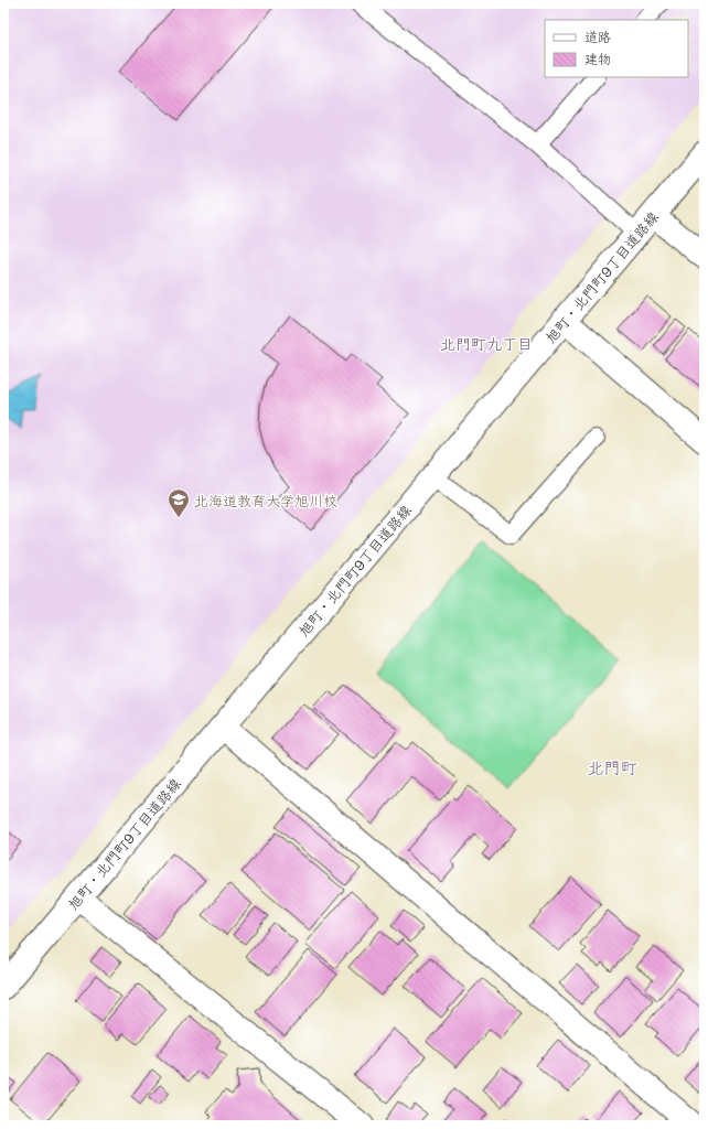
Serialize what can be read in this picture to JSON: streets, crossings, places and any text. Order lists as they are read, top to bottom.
{
  "streets": {
    "street": ["旭町・北門町9丁目道路線"]
  },
  "districts": ["北門町九丁目", "北門町"],
  "places": {
    "school or university": ["北海道教育大学旭川校"]
  },
  "legend": ["道路", "建物"]
}
